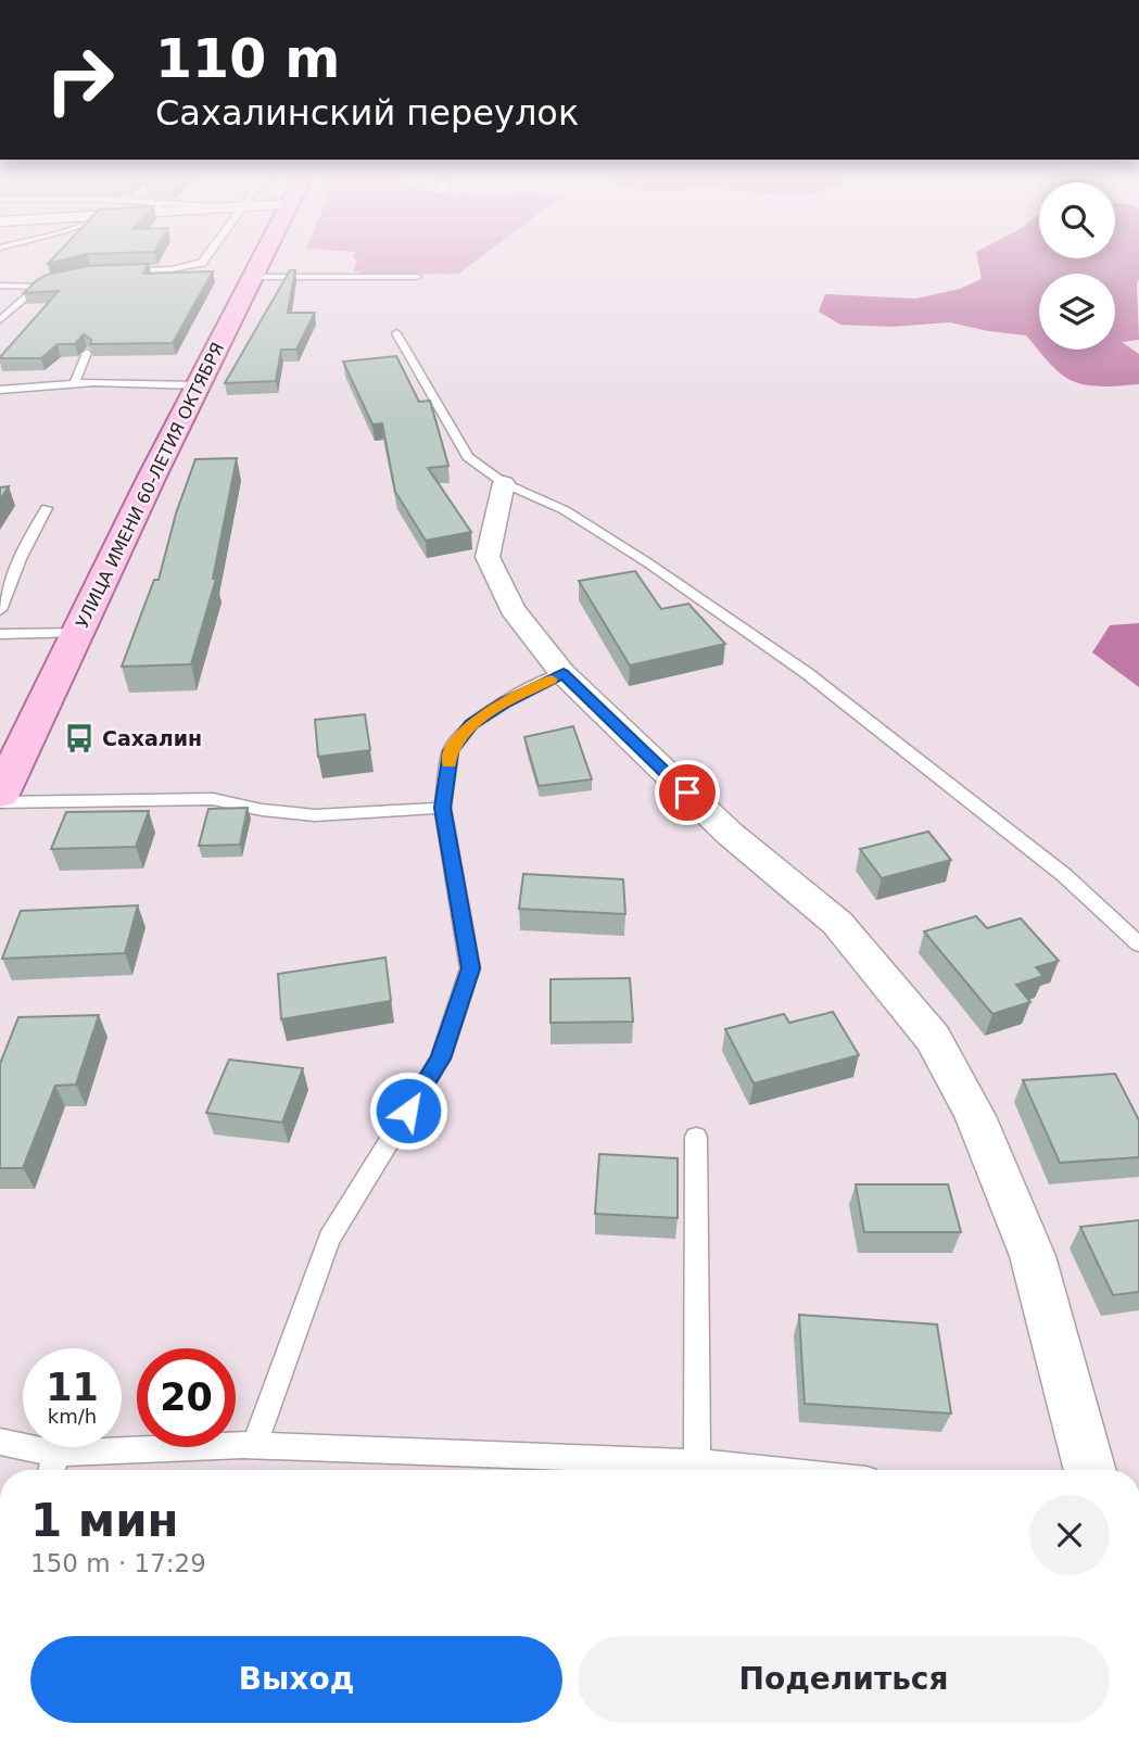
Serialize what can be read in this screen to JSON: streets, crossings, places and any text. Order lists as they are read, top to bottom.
{
  "streets": {
    "main road": ["УЛИЦА ИМЕНИ 60-ЛЕТИЯ ОКТЯБРЯ"]
  },
  "places": {
    "bus stop": ["Сахалин"]
  },
  "page": {
    "turn": ["110 m", "Сахалинский переулок"],
    "speed": "11 km/h",
    "limit": "20",
    "heading": ["1 мин", "150 m · 17:29"],
    "buttons": ["Выход", "Поделиться"]
  }
}
